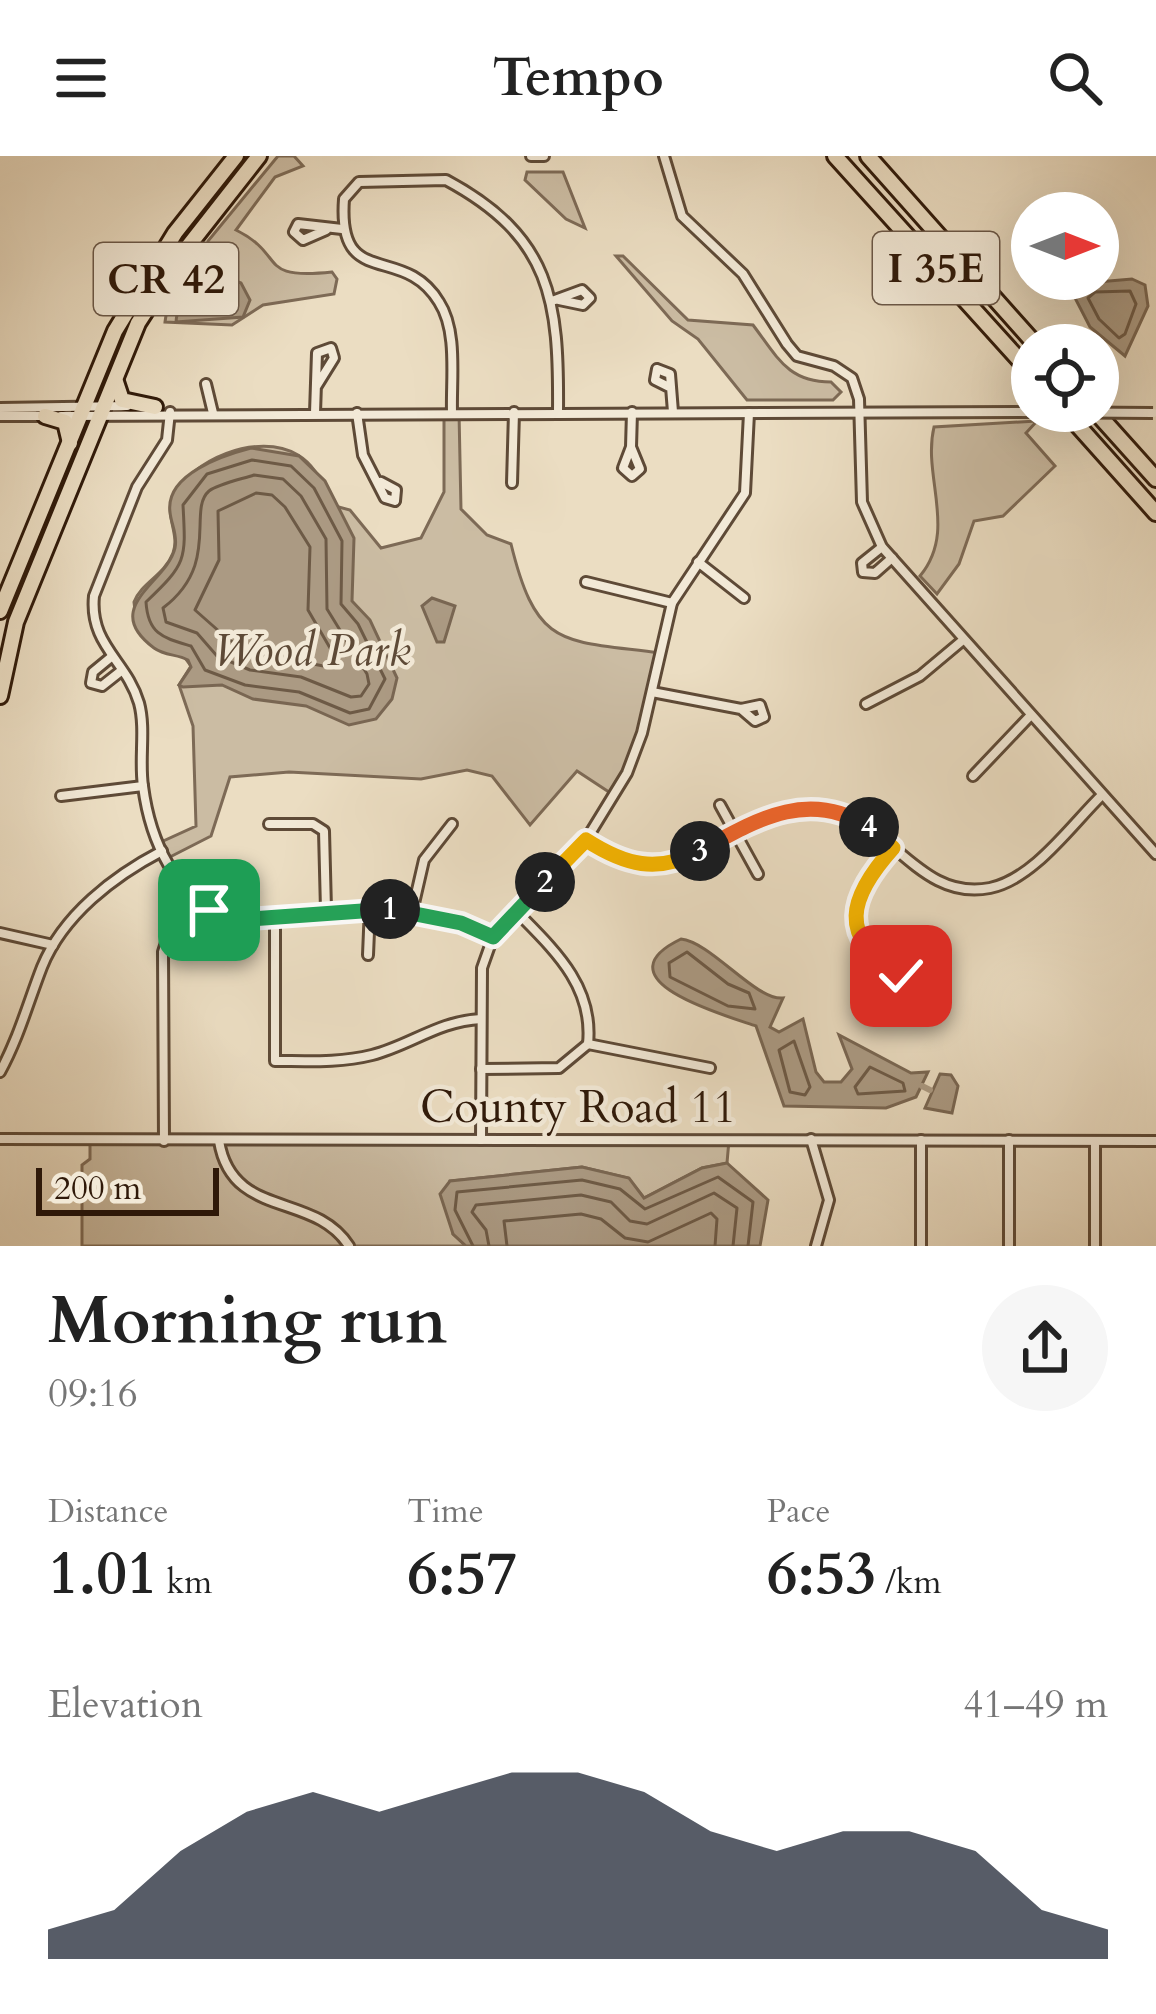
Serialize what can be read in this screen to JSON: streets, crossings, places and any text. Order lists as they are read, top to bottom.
{
  "streets": {
    "highway": ["I 35E", "CR 42"],
    "street": ["County Road 11"]
  },
  "parks": ["Wood Park"],
  "scale_bar": "200 m",
  "north": "right",
  "page": {
    "header": "Tempo",
    "pins": [
      "4",
      "3",
      "2",
      "1"
    ],
    "scale": "200 m",
    "heading": ["Morning run", "09:16"],
    "stats": [
      ["Distance", "1.01 km"],
      ["Time", "6:57"],
      ["Pace", "6:53 /km"]
    ],
    "chart": ["Elevation", "41–49 m"]
  }
}
